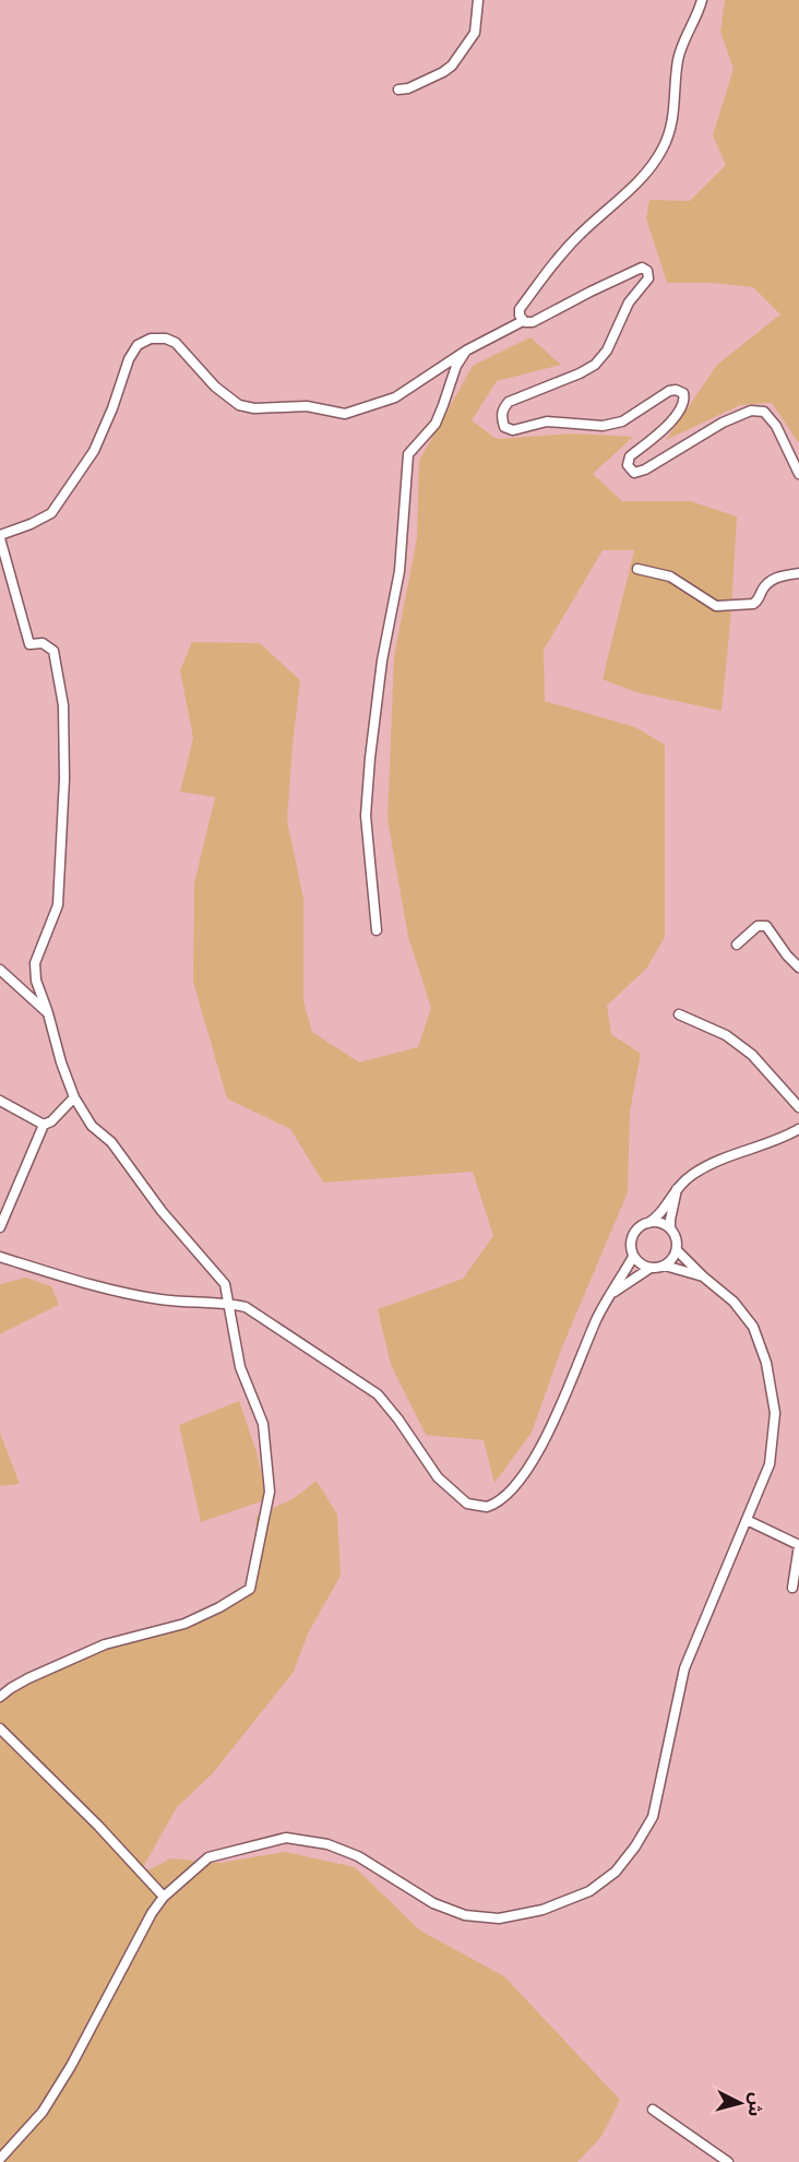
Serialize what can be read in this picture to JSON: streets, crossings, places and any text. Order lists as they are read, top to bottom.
{
  "north": "right"
}
